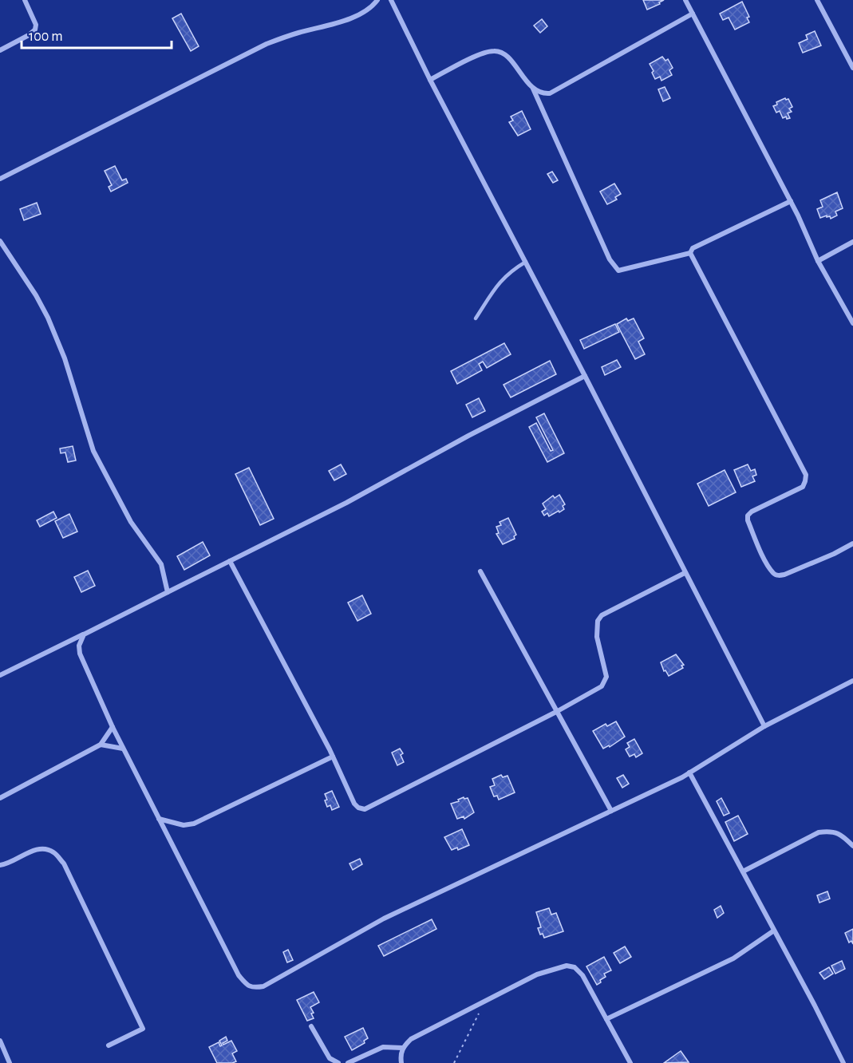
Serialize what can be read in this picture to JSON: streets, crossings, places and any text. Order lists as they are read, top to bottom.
{
  "scale_bar": "100 m"
}
